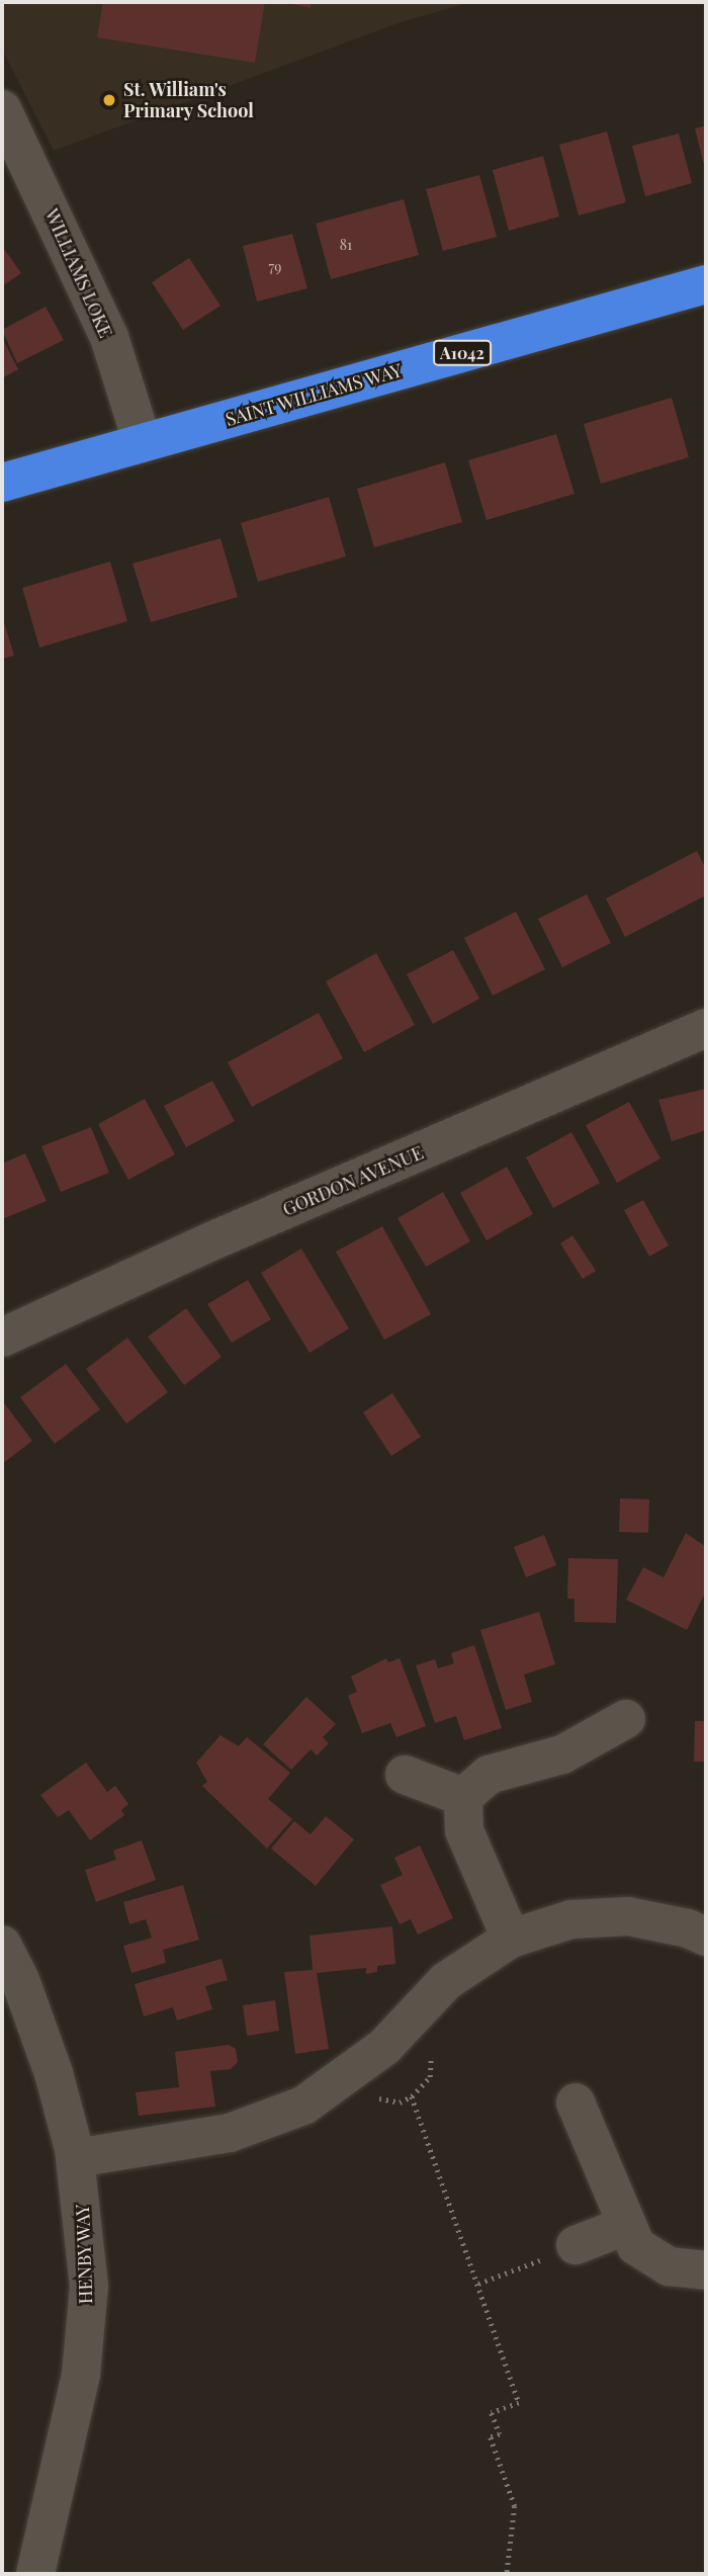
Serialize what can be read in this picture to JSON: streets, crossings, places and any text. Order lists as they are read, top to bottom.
{
  "streets": {
    "highway": ["A1042", "SAINT WILLIAMS WAY"],
    "street": ["WILLIAMS LOKE", "GORDON AVENUE", "HENBY WAY"]
  },
  "crossings": [
    ["WILLIAMS LOKE", "SAINT WILLIAMS WAY"]
  ],
  "places": ["St. William's Primary School"],
  "house_numbers": ["81", "79"]
}
